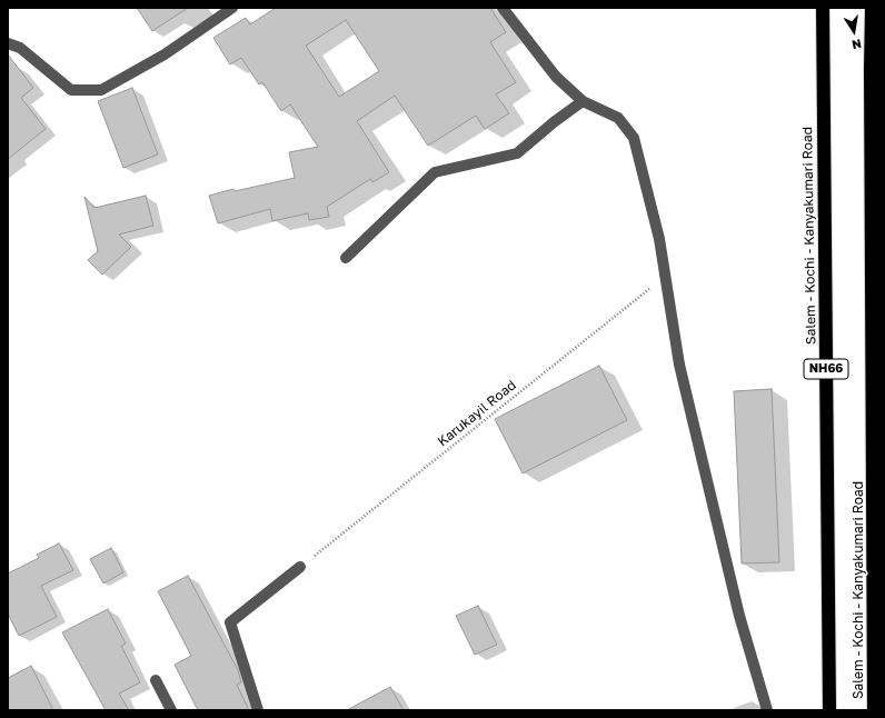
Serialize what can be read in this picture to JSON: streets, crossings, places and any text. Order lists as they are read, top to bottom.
{
  "streets": {
    "highway": ["Salem - Kochi - Kanyakumari Road", "NH66"],
    "path": ["Karukayil Road"]
  },
  "north": "bottom"
}
